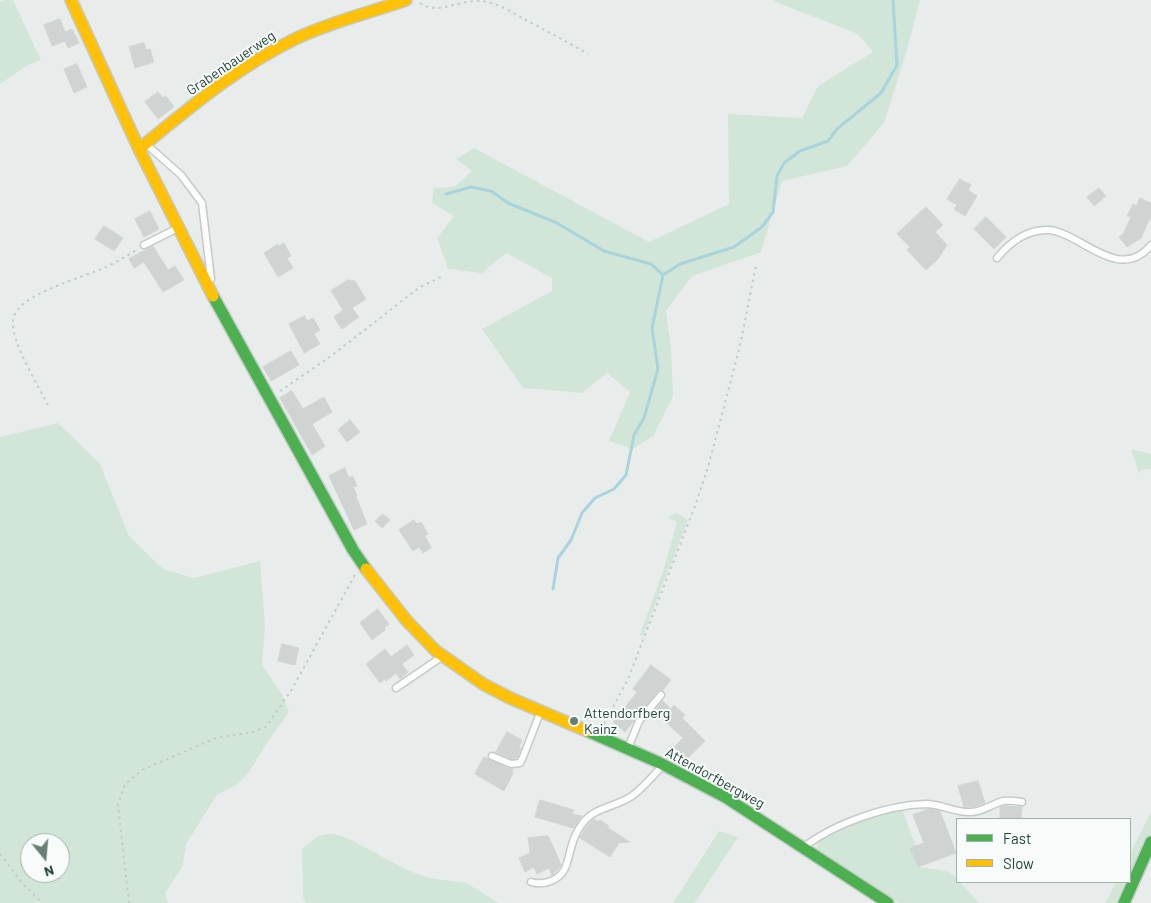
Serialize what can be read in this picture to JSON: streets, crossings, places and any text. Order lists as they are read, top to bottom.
{
  "streets": {
    "street": ["Grabenbauerweg", "Attendorfbergweg"]
  },
  "crossings": [
    ["Grabenbauerweg", "Attendorfbergweg"]
  ],
  "places": ["Attendorfberg Kainz"],
  "legend": ["Fast", "Slow"],
  "north": "bottom"
}
